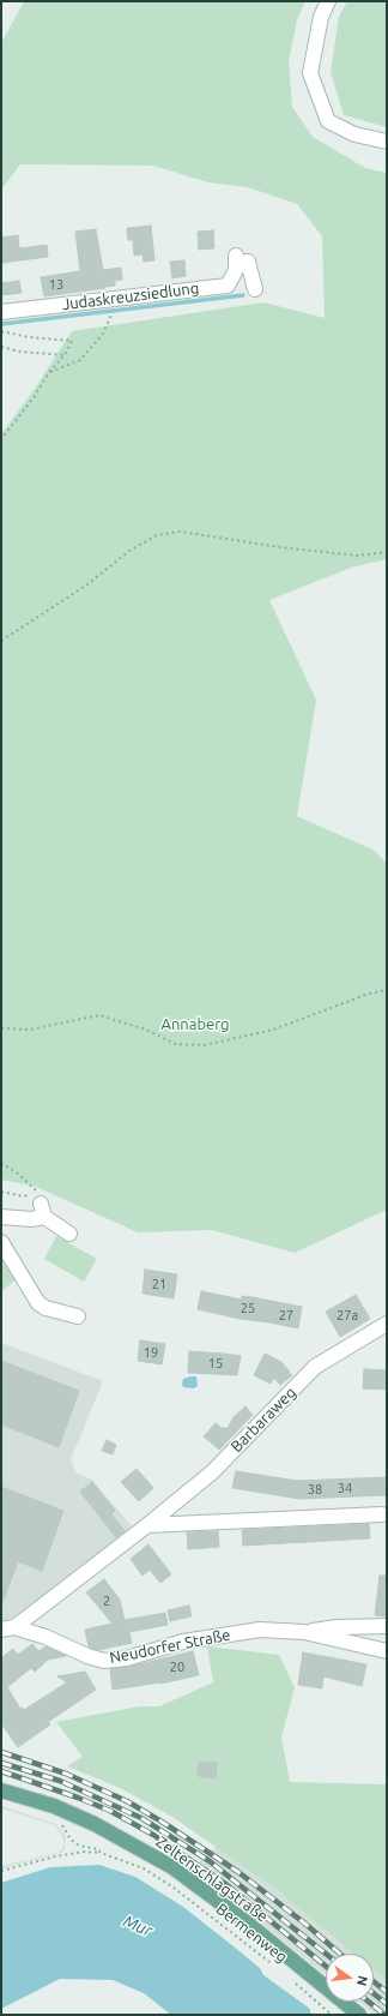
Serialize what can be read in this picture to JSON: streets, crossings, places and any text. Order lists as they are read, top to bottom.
{
  "streets": {
    "main road": ["Zeltenschlagstraße"],
    "street": ["Judaskreuzsiedlung", "Barbaraweg", "Neudorfer Straße"],
    "path": ["Bermenweg"]
  },
  "crossings": [
    ["Barbaraweg", "Neudorfer Straße"],
    ["Zeltenschlagstraße", "Bermenweg"]
  ],
  "water": ["Mur"],
  "parks": ["Annaberg"],
  "house_numbers": [
    "13",
    "21",
    "25",
    "27",
    "27a",
    "19",
    "15",
    "34",
    "38",
    "2",
    "20"
  ],
  "north": "right"
}
